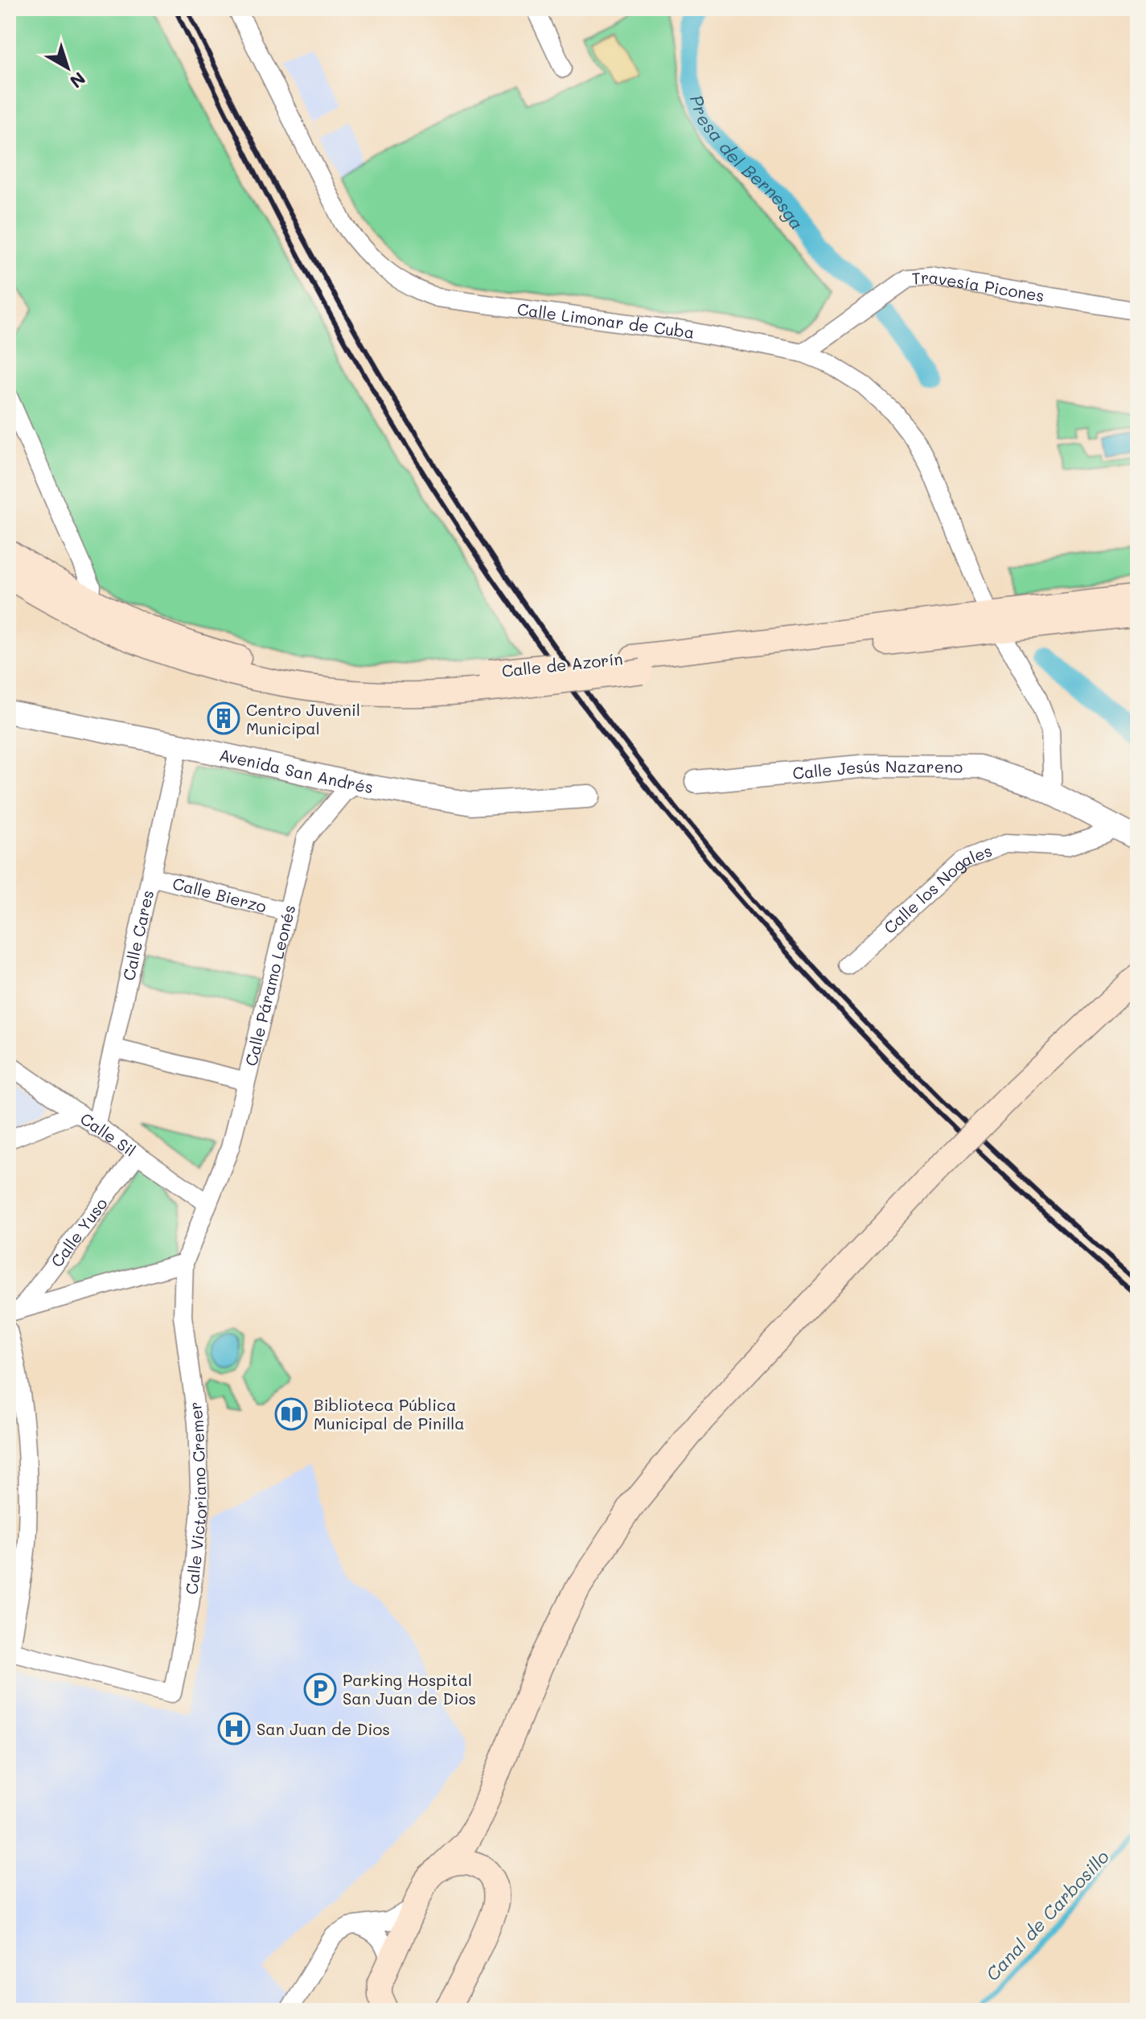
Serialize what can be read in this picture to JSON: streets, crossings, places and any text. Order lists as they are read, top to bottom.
{
  "streets": {
    "main road": ["Calle de Azorín"],
    "street": [
      "Travesía Picones",
      "Calle Limonar de Cuba",
      "Avenida San Andrés",
      "Calle Jesús Nazareno",
      "Calle los Nogales",
      "Calle Bierzo",
      "Calle Cares",
      "Calle Páramo Leonés",
      "Calle Sil",
      "Calle Yuso",
      "Calle Victoriano Cremer"
    ]
  },
  "crossings": [
    ["Travesía Picones", "Calle Limonar de Cuba"],
    ["Calle Limonar de Cuba", "Calle de Azorín"],
    ["Avenida San Andrés", "Calle Cares"],
    ["Avenida San Andrés", "Calle Páramo Leonés"],
    ["Calle Jesús Nazareno", "Calle los Nogales"],
    ["Calle Bierzo", "Calle Cares"],
    ["Calle Bierzo", "Calle Páramo Leonés"],
    ["Calle Cares", "Calle Sil"],
    ["Calle Páramo Leonés", "Calle Sil"],
    ["Calle Páramo Leonés", "Calle Yuso"],
    ["Calle Páramo Leonés", "Calle Victoriano Cremer"],
    ["Calle Sil", "Calle Yuso"],
    ["Calle Yuso", "Calle Victoriano Cremer"]
  ],
  "water": ["Presa del Bernesga", "Canal de Carbosillo"],
  "places": {
    "building": ["Centro Juvenil Municipal"],
    "library": ["Biblioteca Pública Municipal de Pinilla"],
    "parking": ["Parking Hospital San Juan de Dios"],
    "hospital": ["San Juan de Dios"]
  },
  "north": "bottom right"
}
